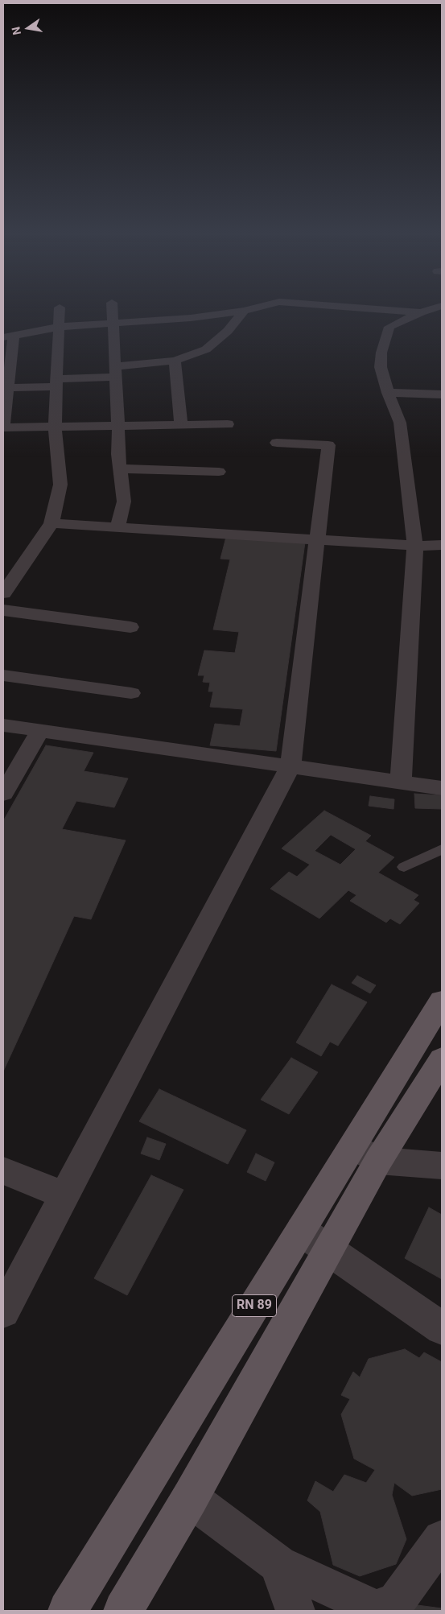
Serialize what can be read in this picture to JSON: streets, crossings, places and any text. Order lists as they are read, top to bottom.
{
  "streets": {
    "main road": ["RN 89"]
  },
  "north": "left"
}
